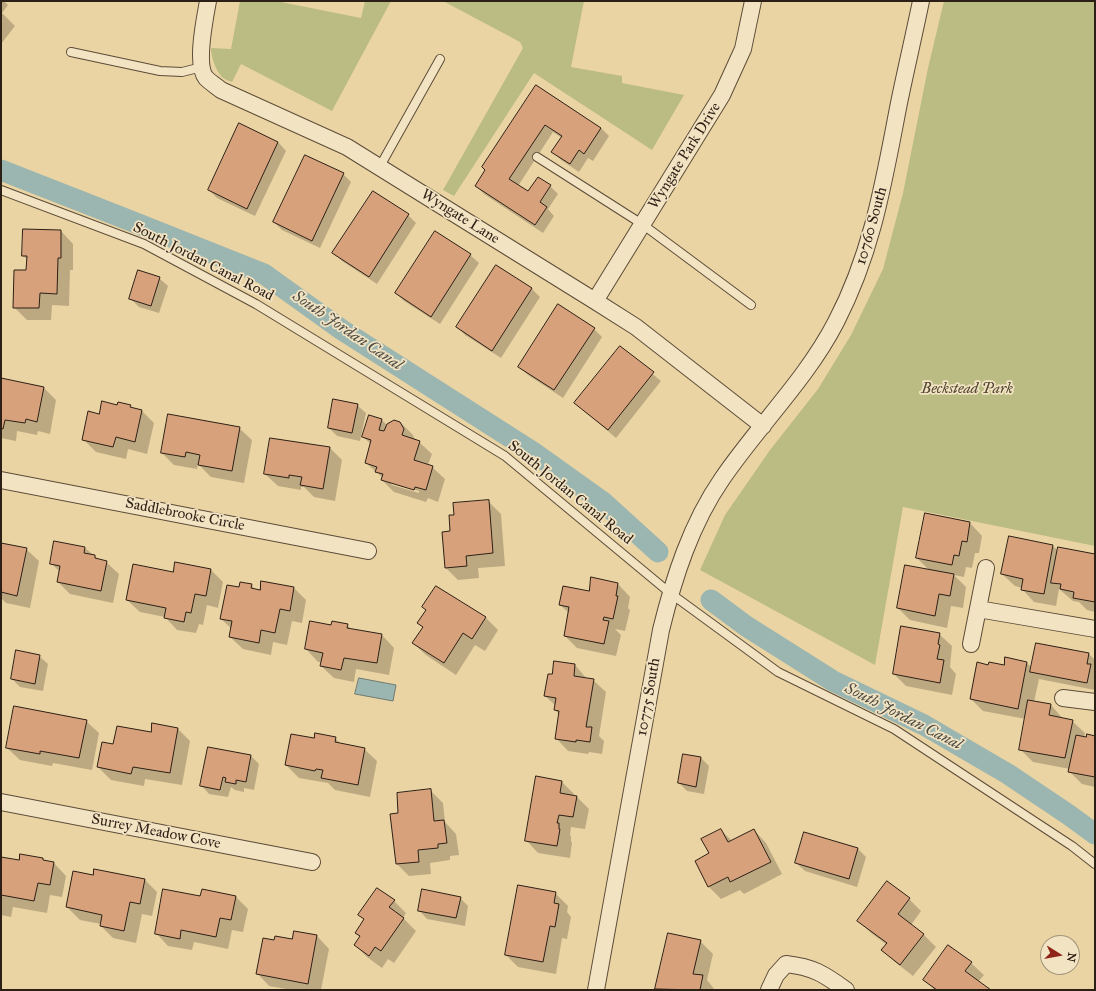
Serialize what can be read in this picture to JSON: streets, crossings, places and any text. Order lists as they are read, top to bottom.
{
  "streets": {
    "street": [
      "Wyngate Park Drive",
      "Wyngate Lane",
      "10760 South",
      "Saddlebrooke Circle",
      "10775 South",
      "Surrey Meadow Cove"
    ],
    "lane": ["South Jordan Canal Road"]
  },
  "crossings": [
    ["Wyngate Park Drive", "Wyngate Lane"],
    ["Wyngate Lane", "10760 South"],
    ["Wyngate Lane", "10775 South"],
    ["10760 South", "10775 South"],
    ["South Jordan Canal Road", "10775 South"]
  ],
  "water": ["South Jordan Canal"],
  "parks": ["Beckstead Park"],
  "north": "right"
}
